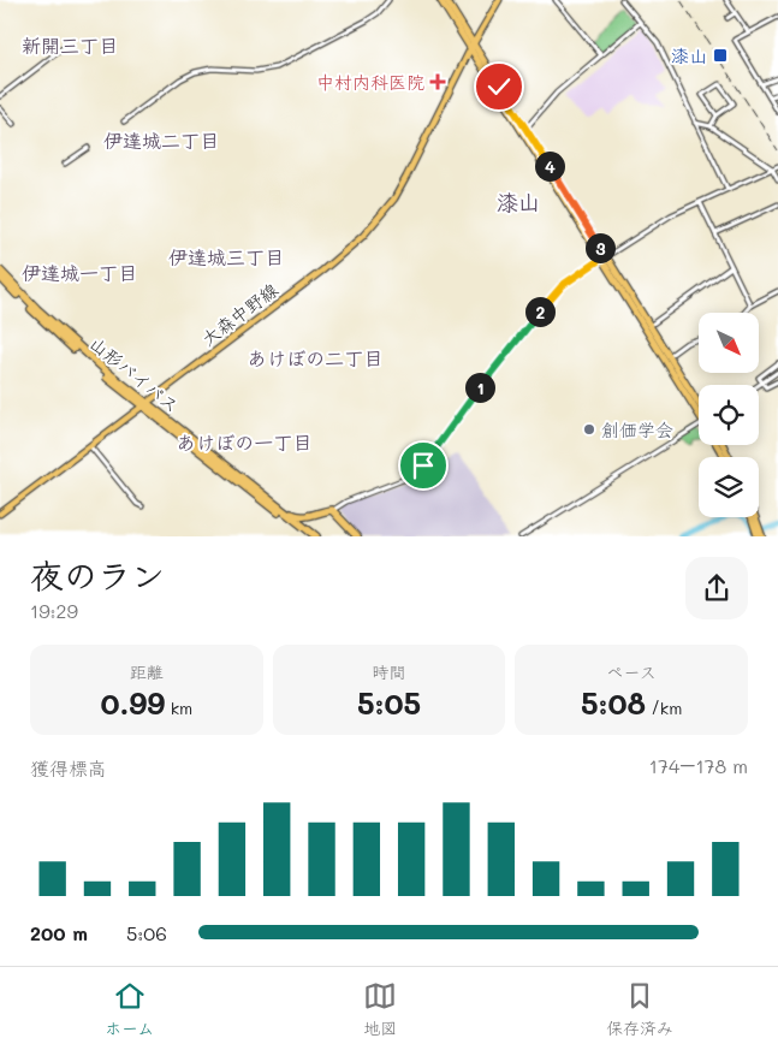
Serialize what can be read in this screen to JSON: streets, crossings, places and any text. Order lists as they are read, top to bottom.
{
  "streets": {
    "highway": ["山形バイパス"],
    "main road": ["大森中野線"]
  },
  "crossings": [
    ["大森中野線", "山形バイパス"]
  ],
  "districts": [
    "新開三丁目",
    "伊達城二丁目",
    "漆山",
    "伊達城三丁目",
    "伊達城一丁目",
    "あけぼの二丁目",
    "あけぼの一丁目"
  ],
  "places": {
    "transit": ["漆山"],
    "health": ["中村内科医院"],
    "other": ["創価学会"]
  },
  "north": "bottom right",
  "page": {
    "pins": [
      "4",
      "3",
      "2",
      "1"
    ],
    "heading": ["夜のラン", "19:29"],
    "stats": [
      ["距離", "0.99 km"],
      ["時間", "5:05"],
      ["ペース", "5:08 /km"]
    ],
    "chart": ["獲得標高", "174–178 m"],
    "list": [
      {
        "name": "200 m",
        "note": "5:06"
      }
    ],
    "tabs": ["ホーム", "地図", "保存済み"]
  }
}
